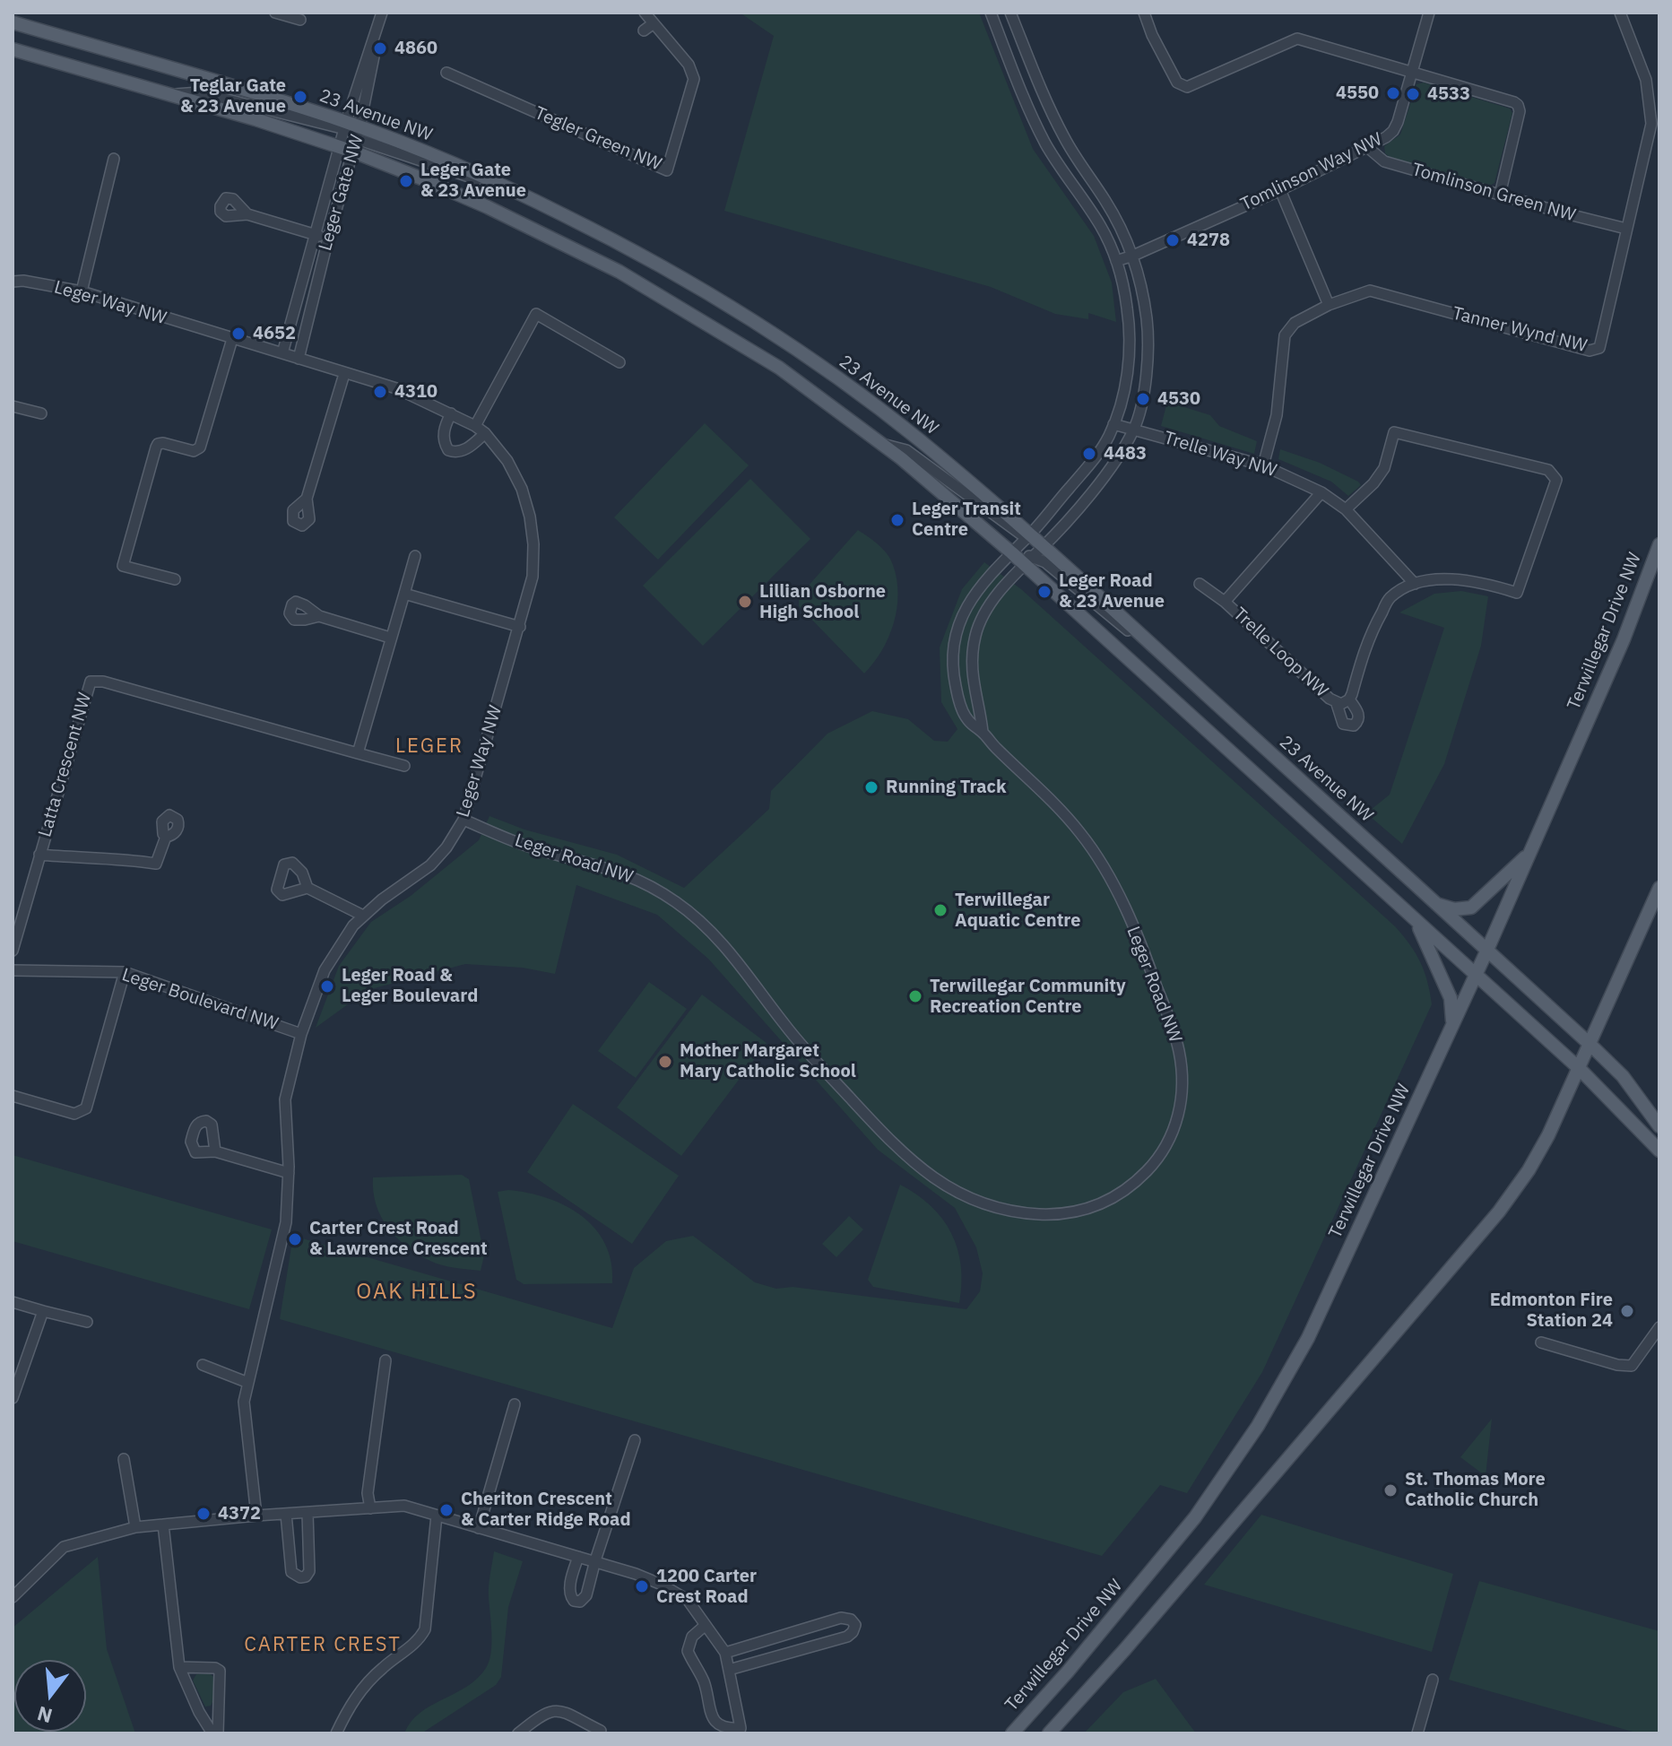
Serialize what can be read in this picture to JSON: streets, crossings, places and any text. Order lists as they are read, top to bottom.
{
  "streets": {
    "main road": ["23 Avenue NW", "Terwillegar Drive NW"],
    "street": [
      "Tegler Green NW",
      "Tomlinson Way NW",
      "Leger Gate NW",
      "Tomlinson Green NW",
      "Leger Way NW",
      "Tanner Wynd NW",
      "Trelle Way NW",
      "Trelle Loop NW",
      "Latta Crescent NW",
      "Leger Road NW",
      "Leger Boulevard NW"
    ]
  },
  "crossings": [
    ["23 Avenue NW", "Leger Gate NW"],
    ["23 Avenue NW", "Terwillegar Drive NW"],
    ["23 Avenue NW", "Leger Road NW"],
    ["Tomlinson Way NW", "Tomlinson Green NW"],
    ["Tomlinson Way NW", "Leger Road NW"],
    ["Leger Gate NW", "Leger Way NW"],
    ["Tomlinson Green NW", "Tanner Wynd NW"],
    ["Leger Way NW", "Leger Road NW"],
    ["Leger Way NW", "Leger Boulevard NW"],
    ["Tanner Wynd NW", "Trelle Way NW"],
    ["Trelle Way NW", "Trelle Loop NW"],
    ["Trelle Way NW", "Leger Road NW"]
  ],
  "districts": ["LEGER", "OAK HILLS", "CARTER CREST"],
  "places": [
    "4860",
    "4550",
    "4533",
    "Teglar Gate & 23 Avenue",
    "Leger Gate & 23 Avenue",
    "4278",
    "4652",
    "4310",
    "4530",
    "4483",
    "Leger Transit Centre",
    "Leger Road & 23 Avenue",
    "Lillian Osborne High School",
    "Running Track",
    "Terwillegar Aquatic Centre",
    "Leger Road & Leger Boulevard",
    "Terwillegar Community Recreation Centre",
    "Mother Margaret Mary Catholic School",
    "Carter Crest Road & Lawrence Crescent",
    "Edmonton Fire Station 24",
    "St. Thomas More Catholic Church",
    "Cheriton Crescent & Carter Ridge Road",
    "4372",
    "1200 Carter Crest Road"
  ],
  "north": "bottom"
}
